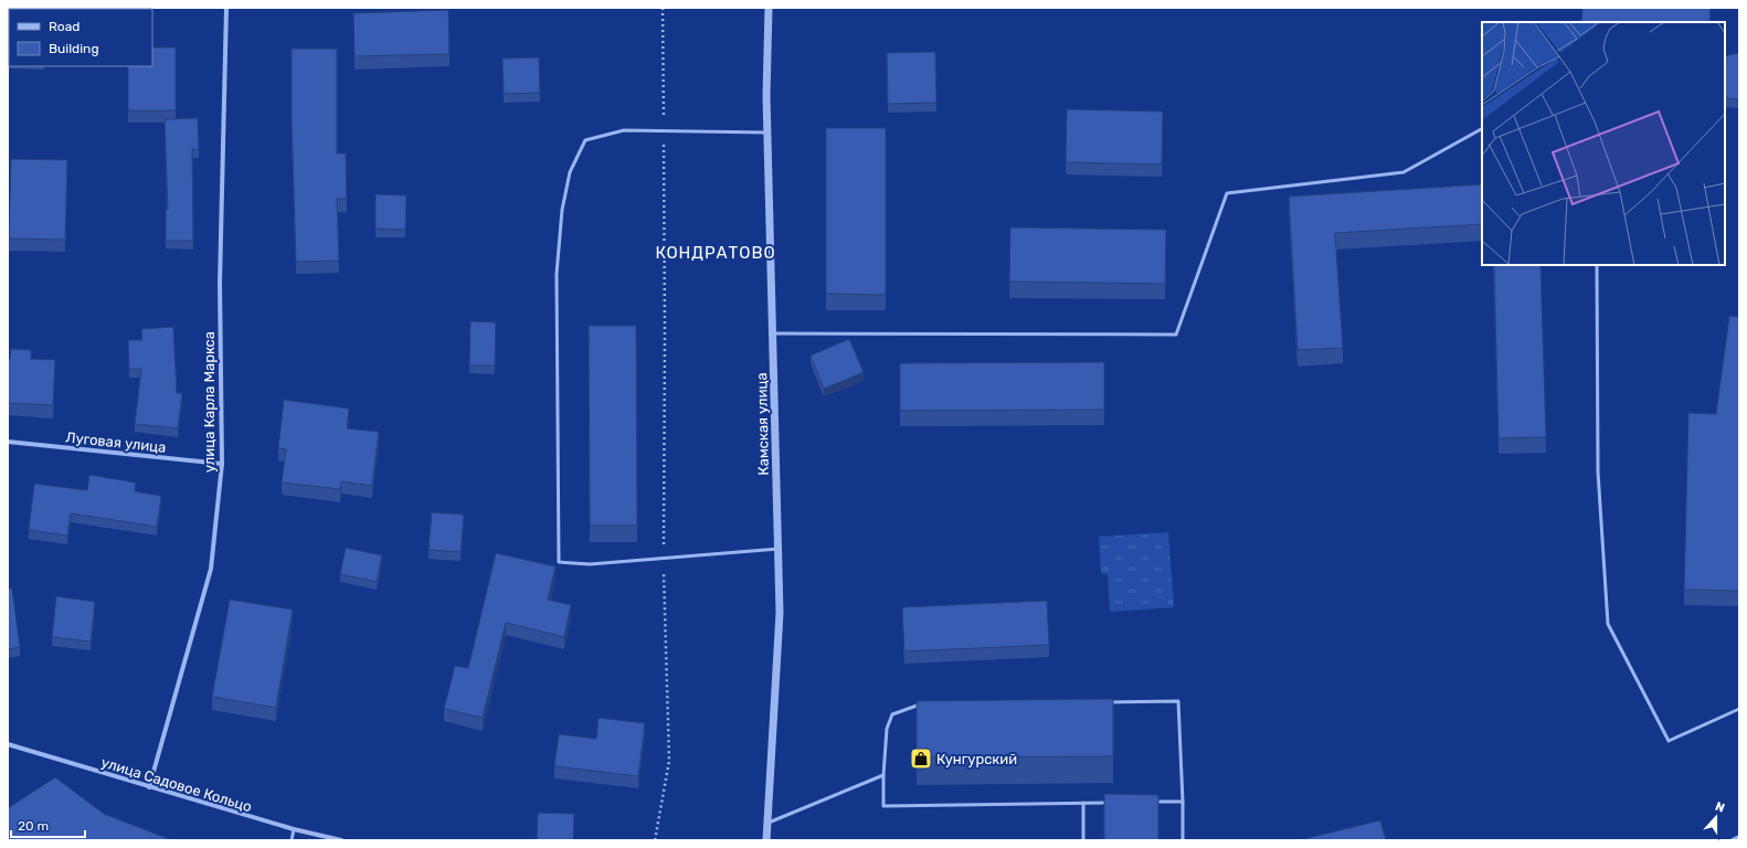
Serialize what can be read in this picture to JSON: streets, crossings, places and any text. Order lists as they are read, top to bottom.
{
  "streets": {
    "street": [
      "улица Карла Маркса",
      "Камская улица",
      "Луговая улица",
      "улица Садовое Кольцо"
    ]
  },
  "crossings": [
    ["улица Карла Маркса", "Луговая улица"],
    ["улица Карла Маркса", "улица Садовое Кольцо"]
  ],
  "districts": ["КОНДРАТОВО"],
  "places": {
    "shop": ["Кунгурский"]
  },
  "legend": ["Road", "Building"],
  "scale_bar": "20 m",
  "north": "top"
}
